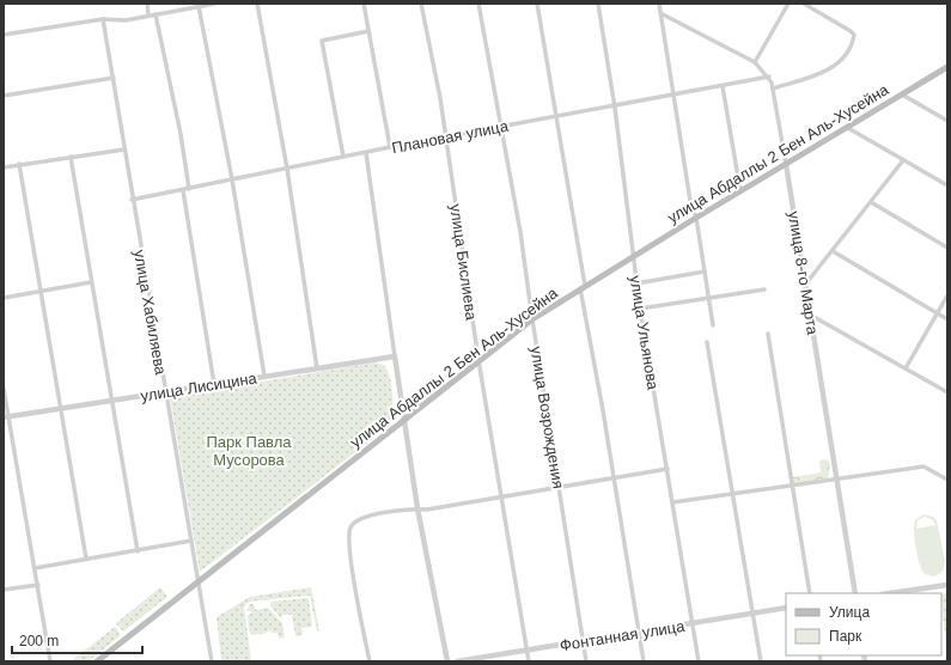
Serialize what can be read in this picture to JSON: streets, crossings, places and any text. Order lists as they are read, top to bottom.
{
  "streets": {
    "main road": ["улица Абдаллы 2 Бен Аль-Хусейна"],
    "street": [
      "Плановая улица",
      "улица Бислиева",
      "улица 8-го Марта",
      "улица Хабиляева",
      "улица Ульянова",
      "улица Лисицина",
      "улица Возрождения",
      "Фонтанная улица"
    ]
  },
  "crossings": [
    ["Плановая улица", "улица Бислиева"],
    ["Плановая улица", "улица 8-го Марта"],
    ["Плановая улица", "улица Хабиляева"],
    ["Плановая улица", "улица Ульянова"],
    ["Плановая улица", "улица Возрождения"],
    ["улица Абдаллы 2 Бен Аль-Хусейна", "улица Бислиева"],
    ["улица Абдаллы 2 Бен Аль-Хусейна", "улица 8-го Марта"],
    ["улица Абдаллы 2 Бен Аль-Хусейна", "улица Хабиляева"],
    ["улица Абдаллы 2 Бен Аль-Хусейна", "улица Ульянова"],
    ["улица Абдаллы 2 Бен Аль-Хусейна", "улица Возрождения"],
    ["улица Бислиева", "Фонтанная улица"],
    ["улица Хабиляева", "улица Лисицина"],
    ["улица Ульянова", "Фонтанная улица"],
    ["улица Возрождения", "Фонтанная улица"]
  ],
  "parks": ["Парк Павла Мусорова"],
  "legend": ["Улица", "Парк"],
  "scale_bar": "200 m"
}
